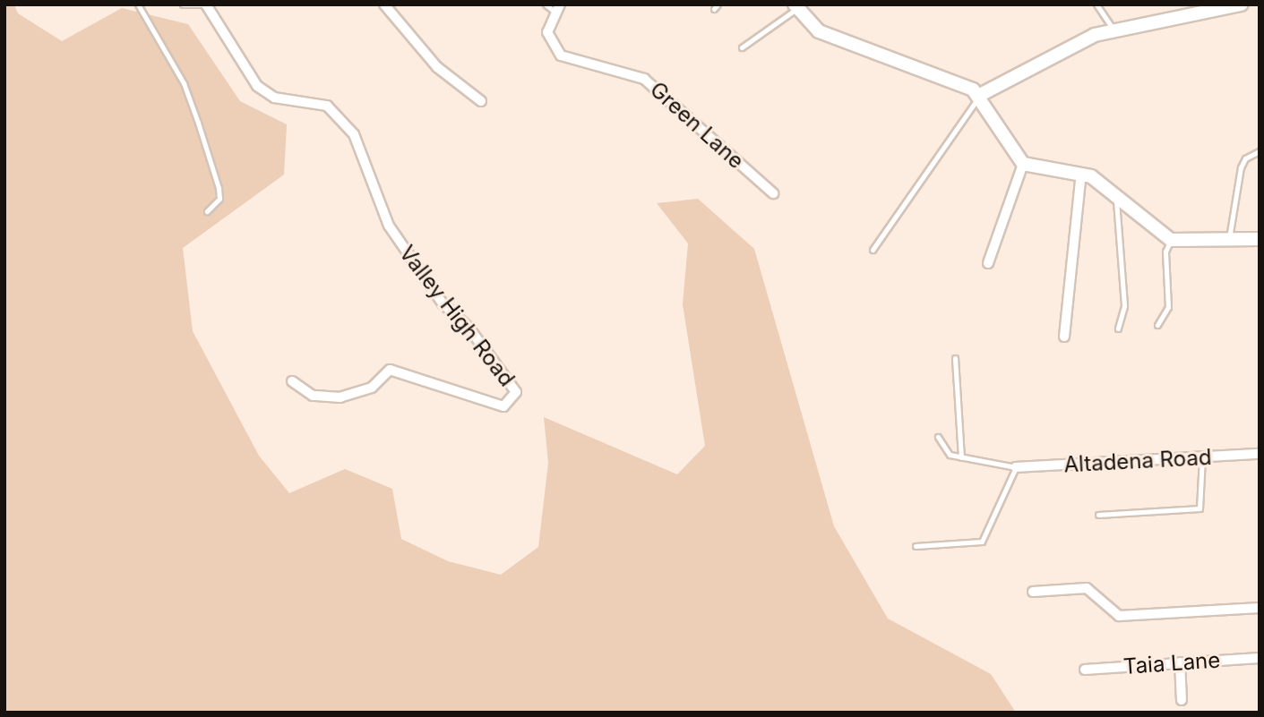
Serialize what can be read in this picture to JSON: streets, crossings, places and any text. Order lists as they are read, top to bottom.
{
  "streets": {
    "street": [
      "Green Lane",
      "Valley High Road",
      "Altadena Road",
      "Taia Lane"
    ]
  }
}
